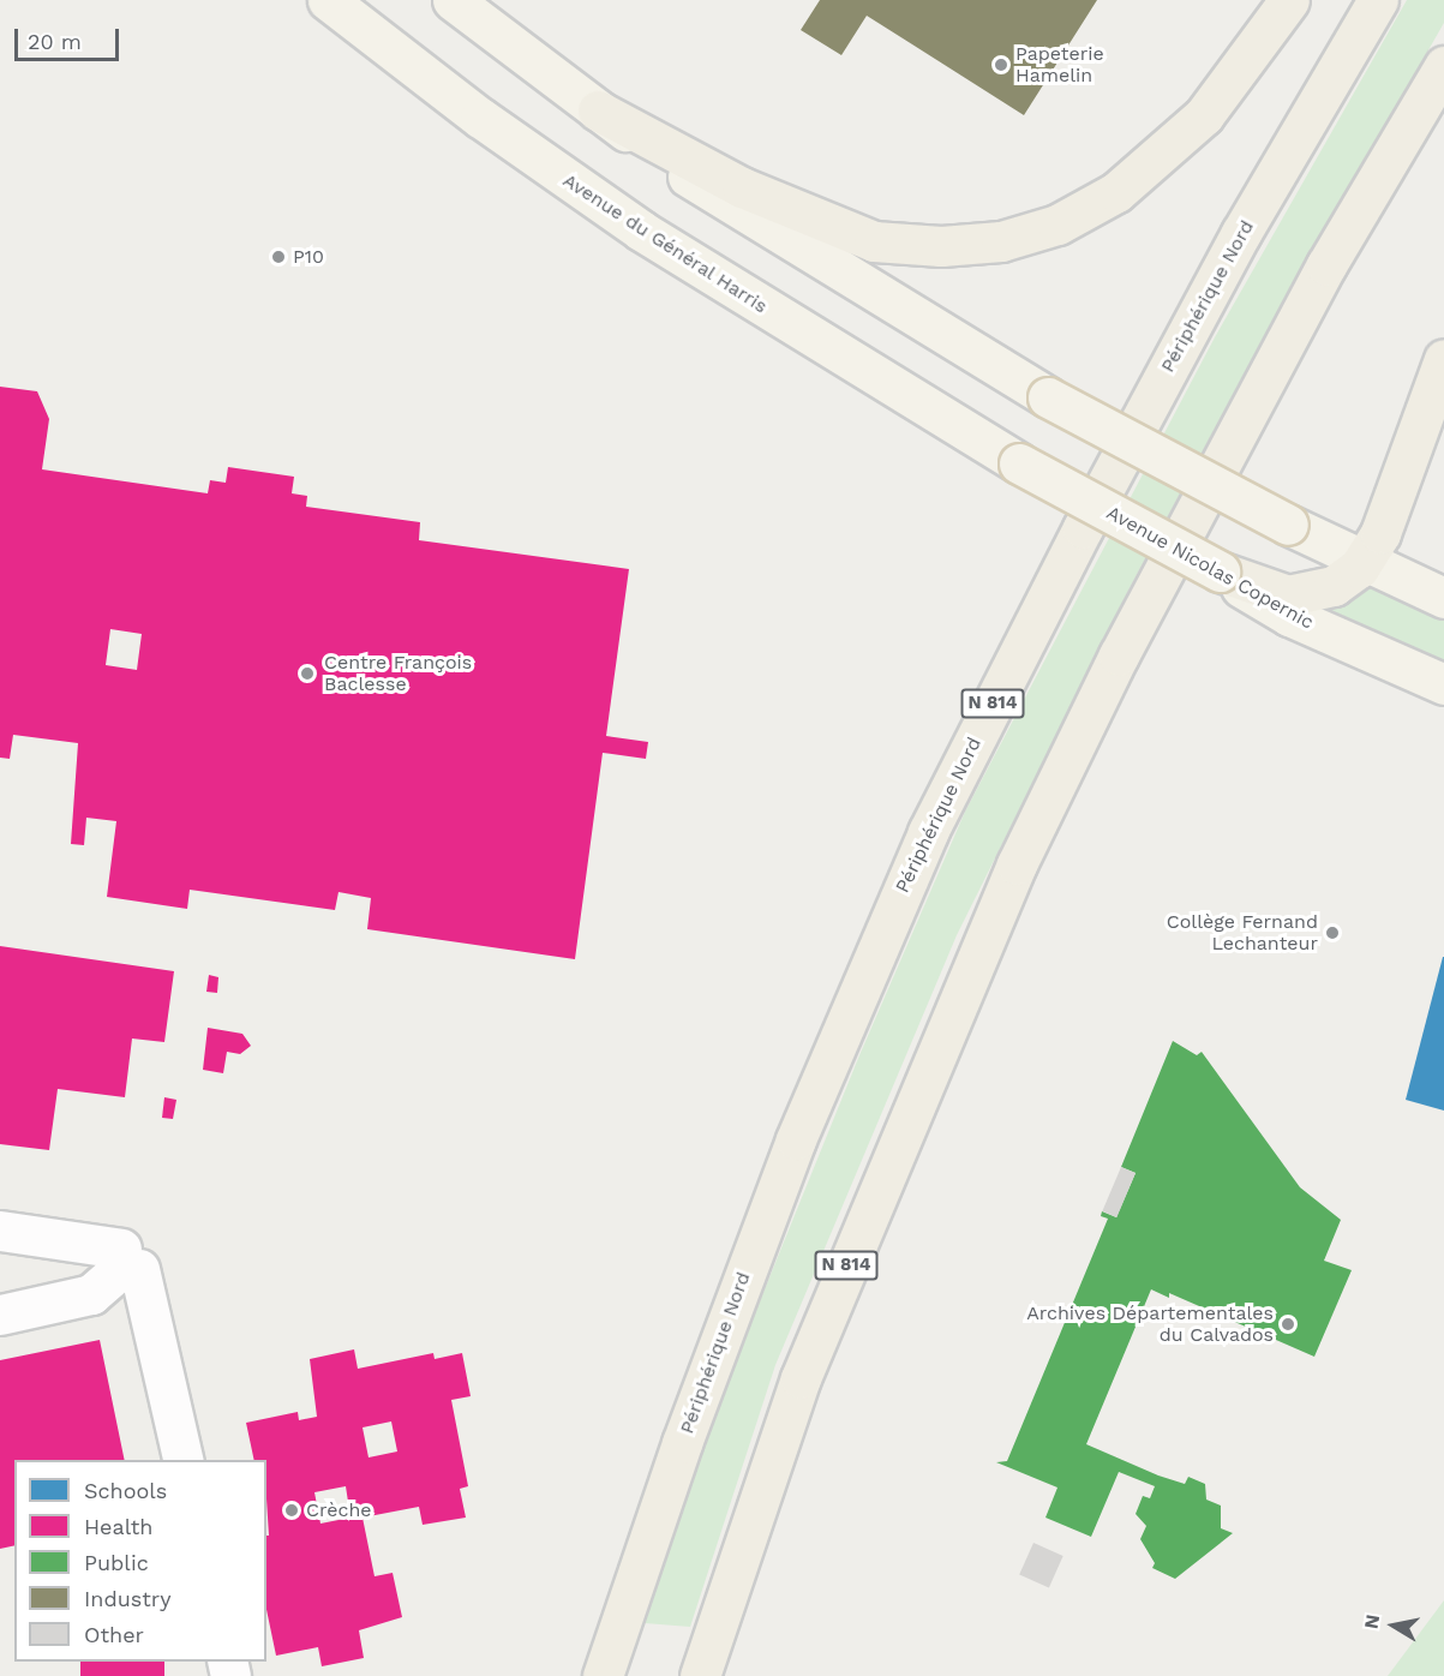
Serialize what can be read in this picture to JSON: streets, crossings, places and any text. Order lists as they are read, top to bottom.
{
  "streets": {
    "highway": ["Périphérique Nord", "N 814"],
    "main road": ["Avenue du Général Harris", "Avenue Nicolas Copernic"]
  },
  "crossings": [
    ["Avenue du Général Harris", "Avenue Nicolas Copernic"]
  ],
  "places": [
    "Papeterie Hamelin",
    "P10",
    "Centre François Baclesse",
    "Collège Fernand Lechanteur",
    "Archives Départementales du Calvados",
    "Crèche"
  ],
  "legend": [
    "Schools",
    "Health",
    "Public",
    "Industry",
    "Other"
  ],
  "scale_bar": "20 m",
  "north": "left"
}
